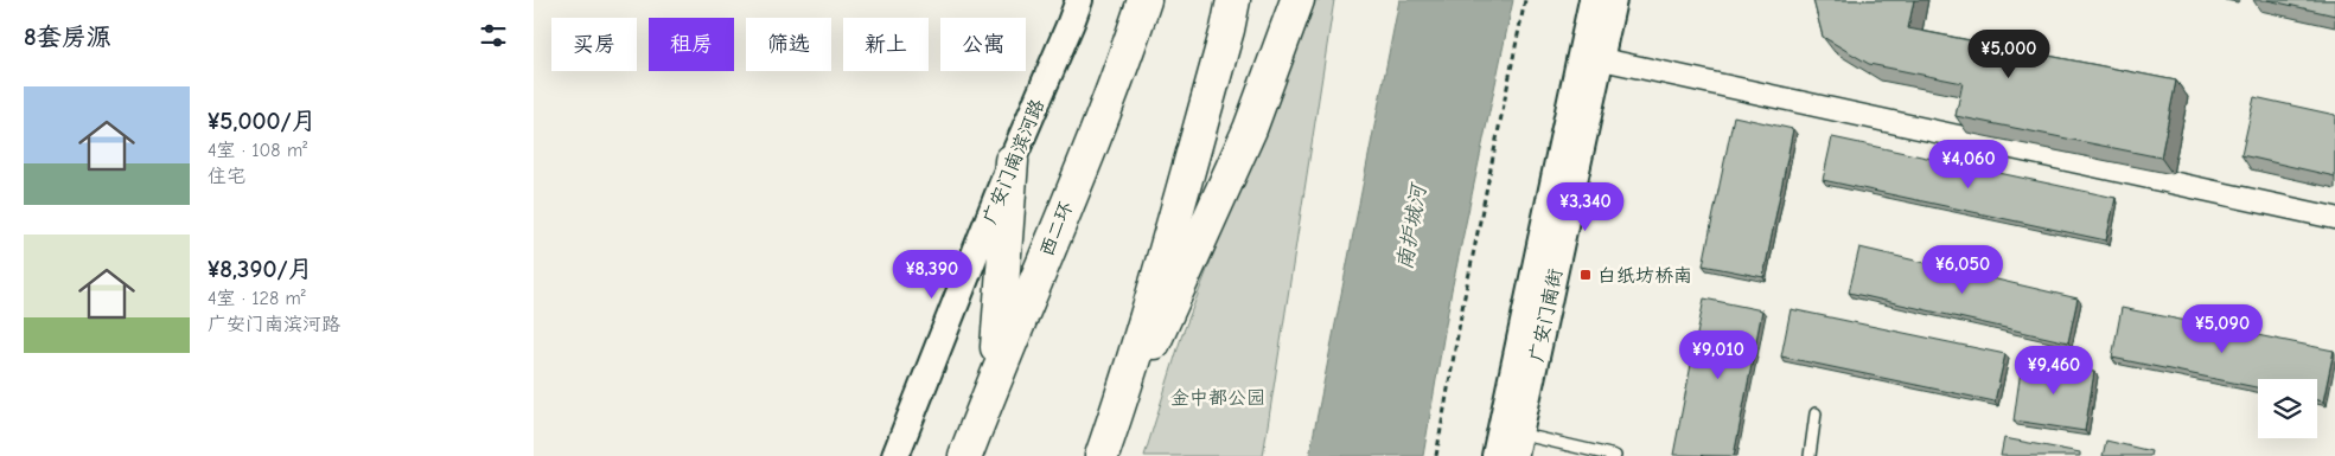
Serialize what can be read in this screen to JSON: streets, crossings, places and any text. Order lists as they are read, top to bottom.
{
  "streets": {
    "highway": ["西二环"],
    "street": ["广安门南滨河路", "广安门南街"]
  },
  "water": ["南护城河"],
  "parks": ["金中都公园"],
  "places": {
    "transit": ["白纸坊桥南"]
  },
  "page": {
    "heading": "8套房源",
    "chip": [
      "买房",
      "租房",
      "筛选",
      "新上",
      "公寓"
    ],
    "price": [
      "¥5,000",
      "¥4,060",
      "¥3,340",
      "¥6,050",
      "¥8,390",
      "¥5,090",
      "¥9,010",
      "¥9,460"
    ],
    "list": [
      {
        "name": "¥5,000/月",
        "note": "4室 · 108 m² · 住宅"
      },
      {
        "name": "¥8,390/月",
        "note": "4室 · 128 m² · 广安门南滨河路"
      }
    ]
  }
}
